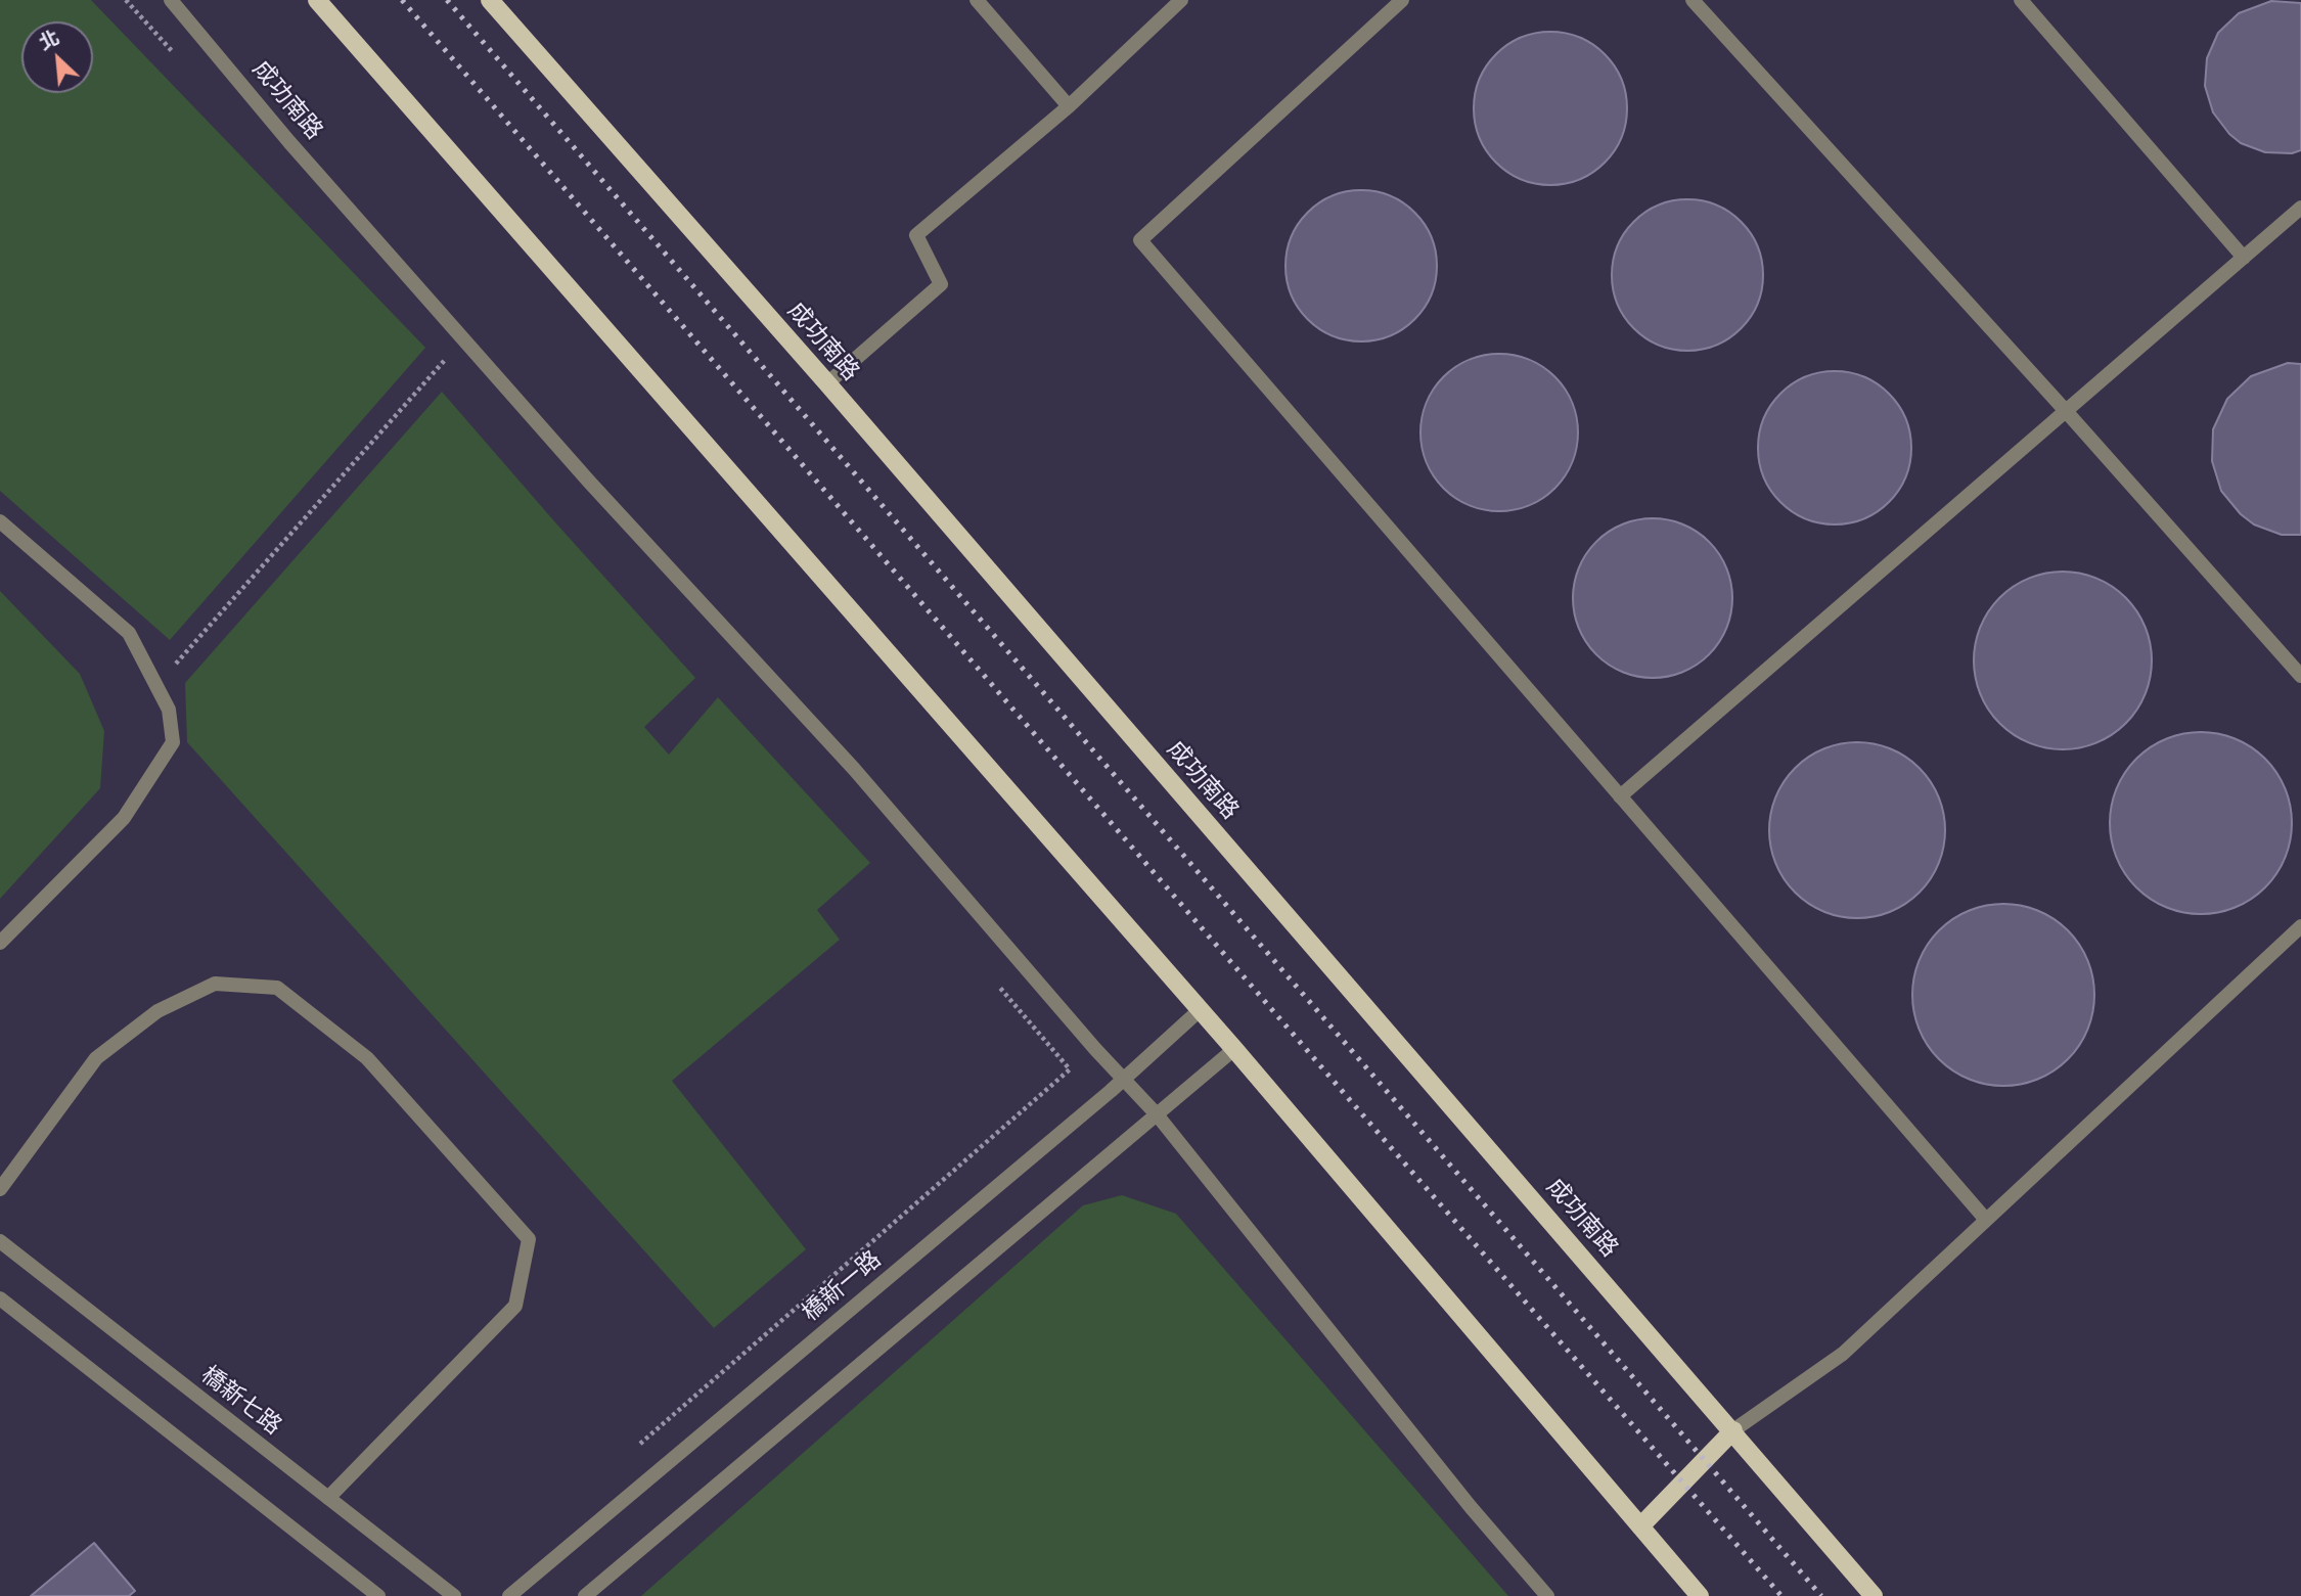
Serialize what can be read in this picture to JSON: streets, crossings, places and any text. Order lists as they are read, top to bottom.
{
  "streets": {
    "main road": ["成功南路"],
    "street": ["橋新一路", "橋新七路"]
  },
  "crossings": [
    ["成功南路", "橋新一路"]
  ],
  "north": "top left"
}
